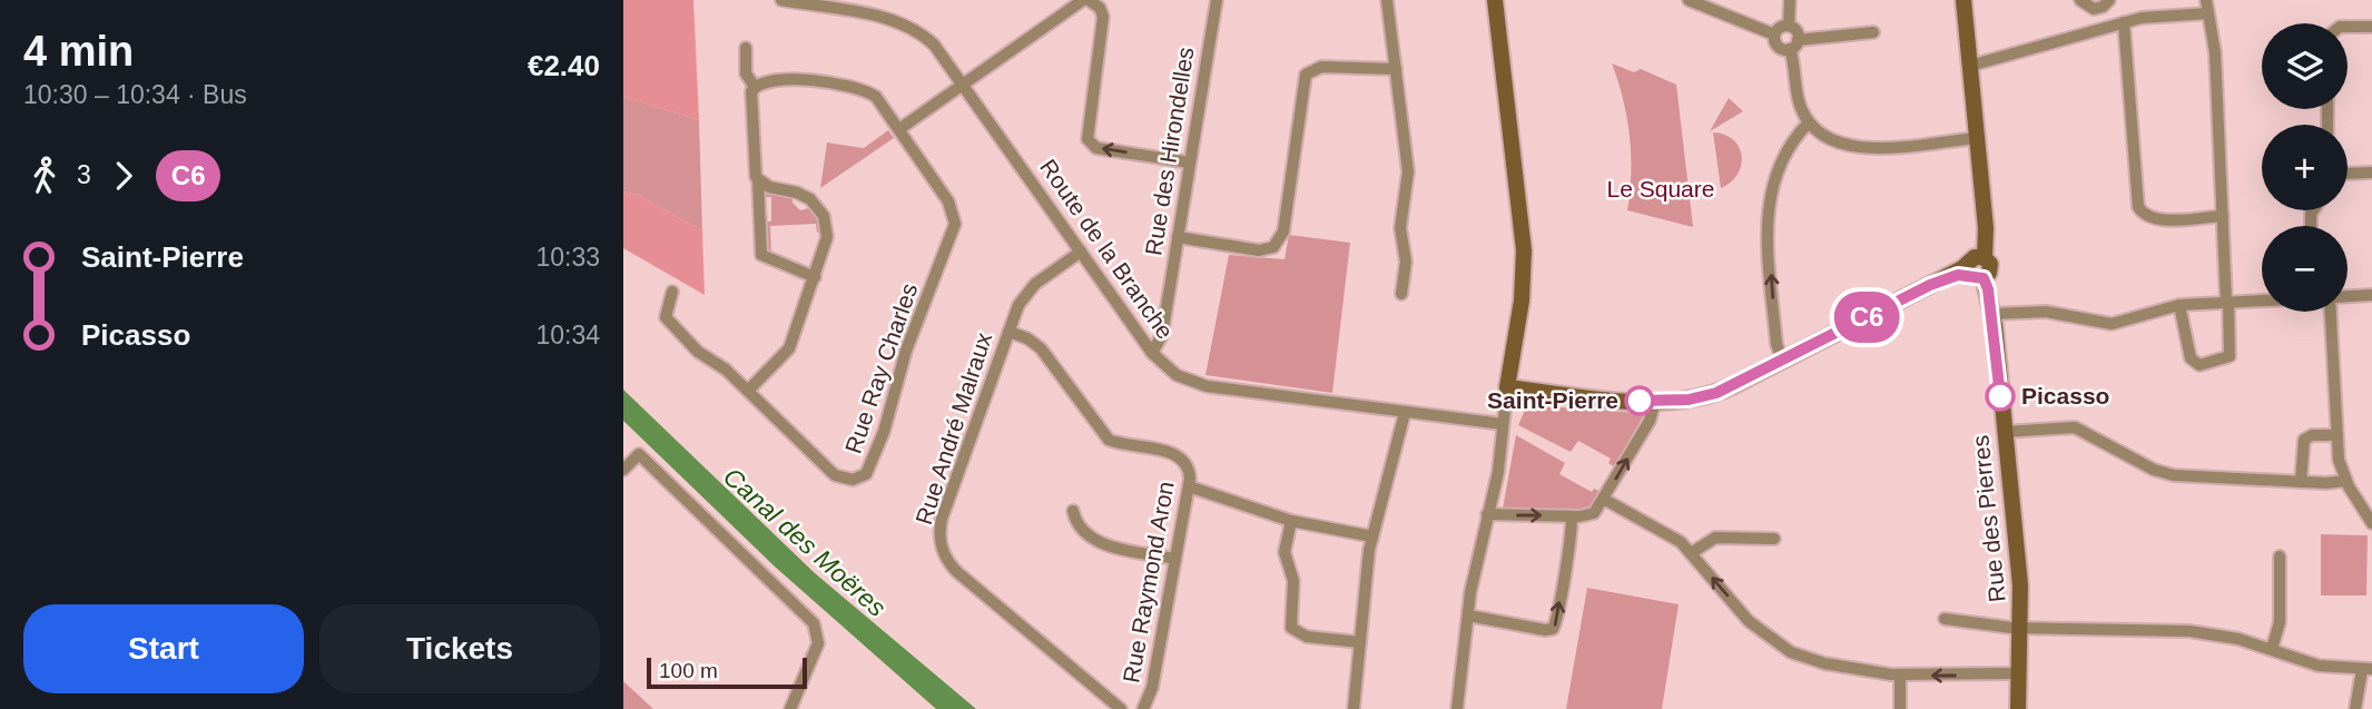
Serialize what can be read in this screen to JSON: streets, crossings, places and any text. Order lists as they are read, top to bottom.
{
  "streets": {
    "street": [
      "Rue des Hirondelles",
      "Route de la Branche",
      "Rue Ray Charles",
      "Rue André Malraux",
      "Rue des Pierres",
      "Rue Raymond Aron"
    ]
  },
  "crossings": [
    ["Rue des Hirondelles", "Route de la Branche"],
    ["Route de la Branche", "Rue André Malraux"],
    ["Rue André Malraux", "Rue Raymond Aron"]
  ],
  "water": ["Canal des Moëres"],
  "parks": ["Le Square"],
  "places": ["Picasso", "Saint-Pierre"],
  "lines": ["bus line C6"],
  "scale_bar": "100 m",
  "page": {
    "heading": ["4 min", "10:30 – 10:34 · Bus", "€2.40"],
    "on_map": "C6",
    "map_buttons": ["+", "−"],
    "legs": ["3", "C6"],
    "list": [
      {
        "name": "Saint-Pierre",
        "value": "10:33"
      },
      {
        "name": "Picasso",
        "value": "10:34"
      }
    ],
    "buttons": ["Start", "Tickets"],
    "scale": "100 m"
  }
}
